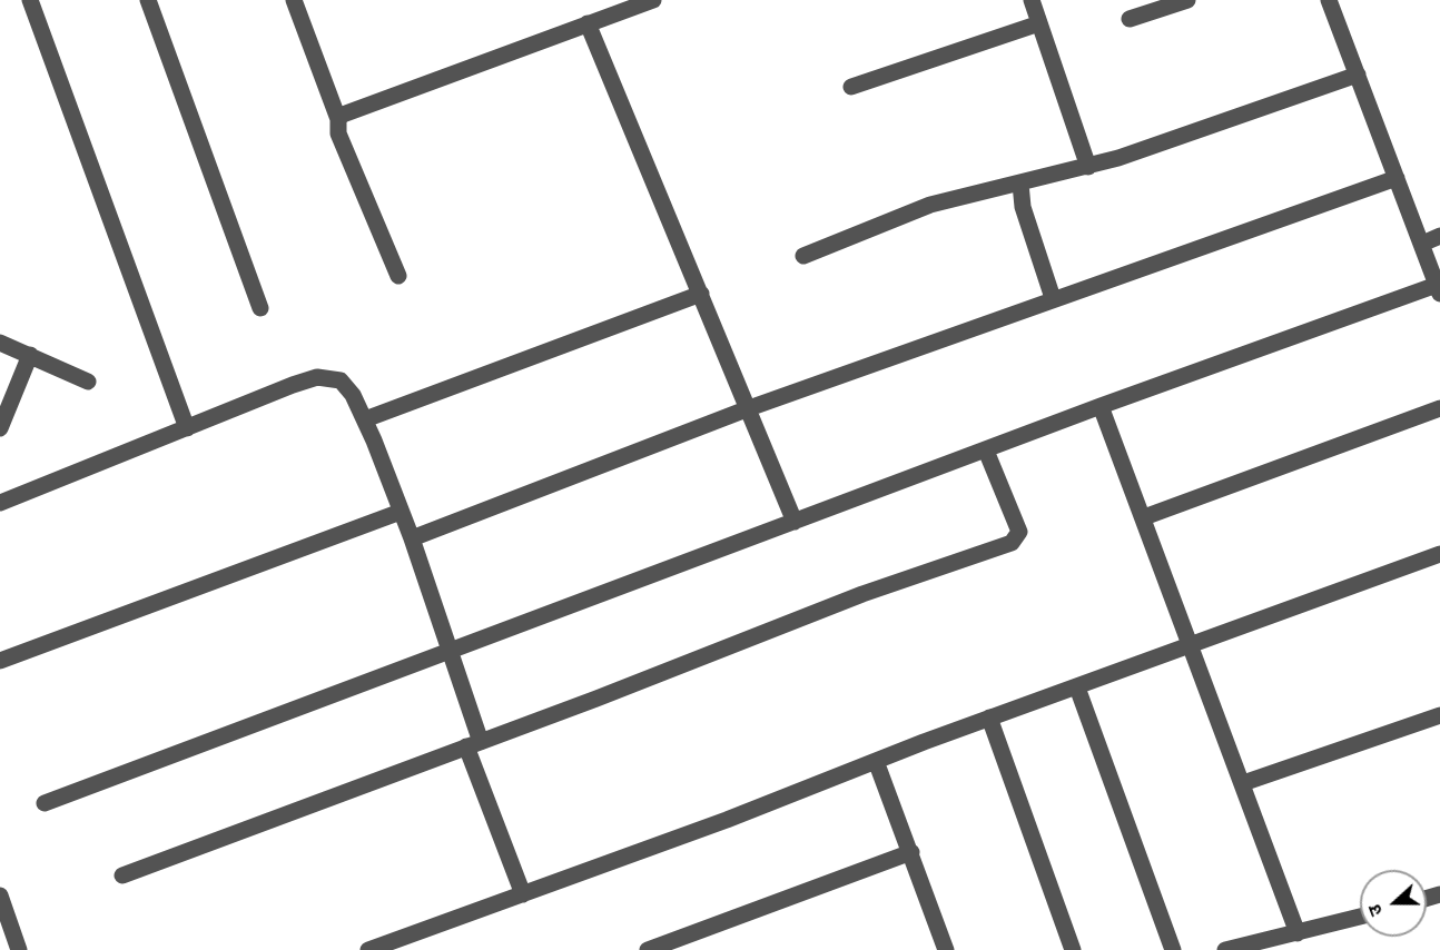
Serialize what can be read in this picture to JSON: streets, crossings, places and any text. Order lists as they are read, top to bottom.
{
  "north": "left"
}
